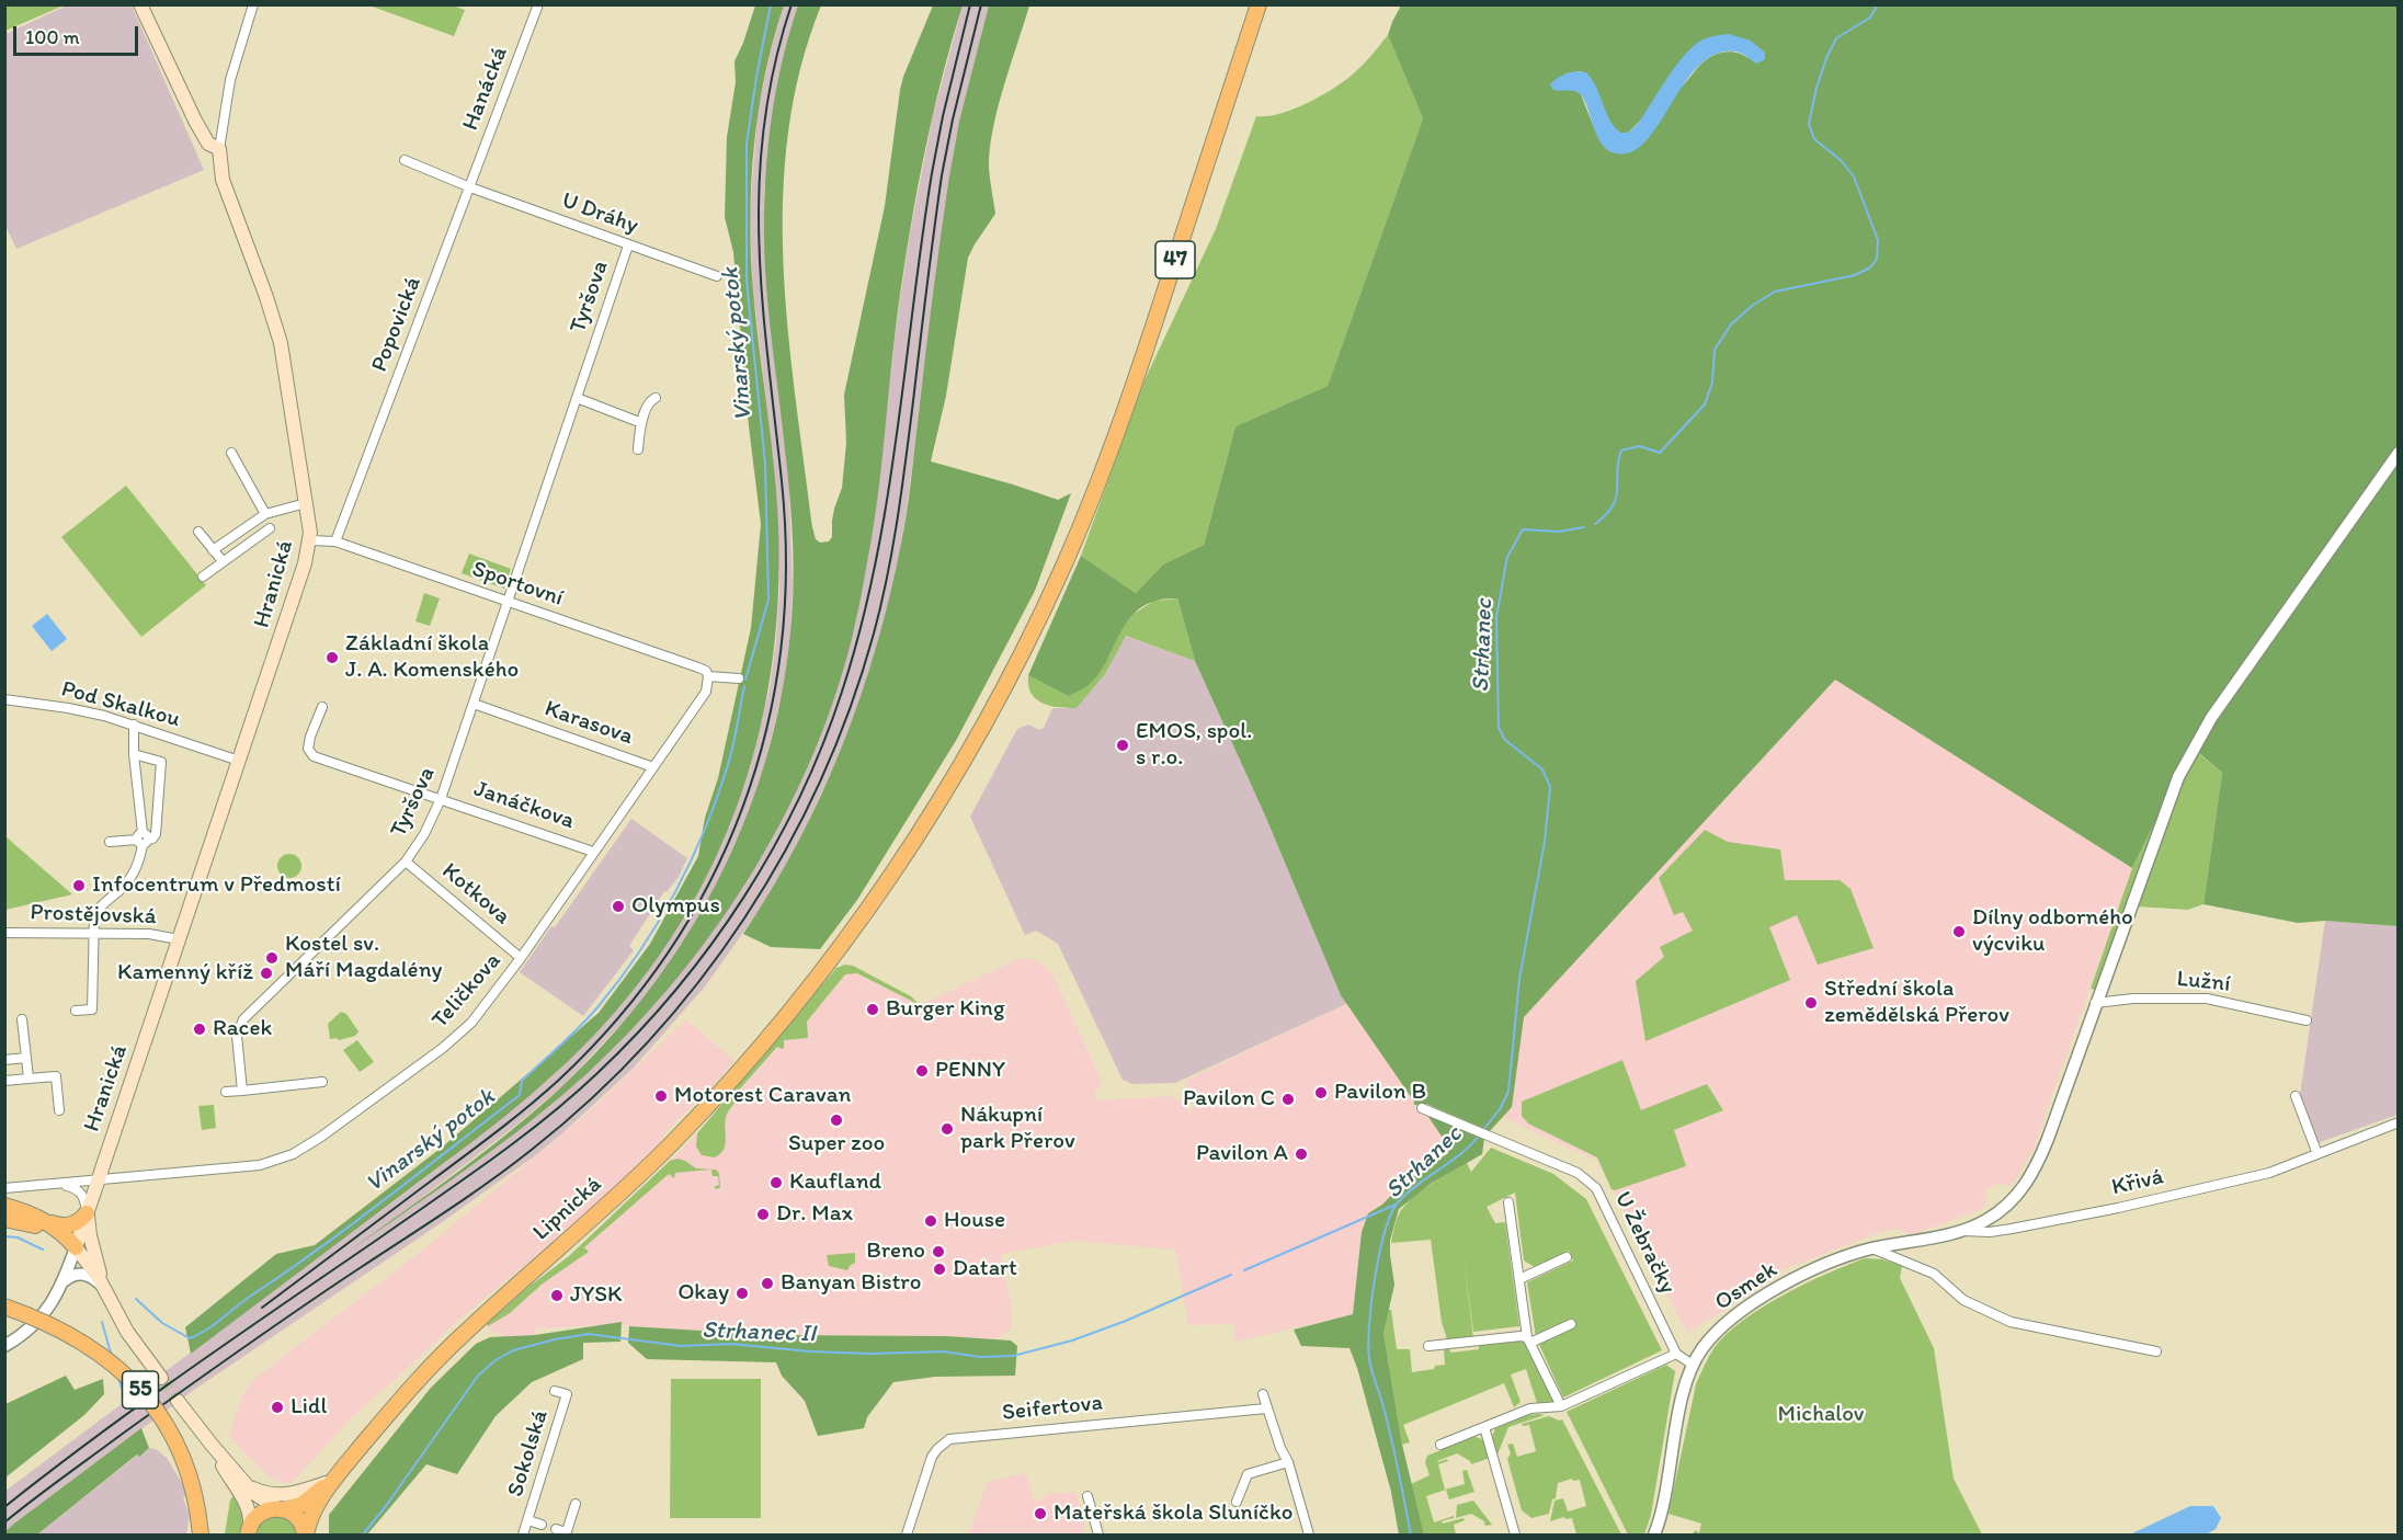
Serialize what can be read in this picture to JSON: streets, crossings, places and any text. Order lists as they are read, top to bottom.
{
  "streets": {
    "main road": [
      "47",
      "Hranická",
      "Lipnická",
      "55"
    ],
    "street": [
      "Hanácká",
      "U Dráhy",
      "Tyršova",
      "Popovická",
      "Sportovní",
      "Pod Skalkou",
      "Karasova",
      "Janáčkova",
      "Kotkova",
      "Prostějovská",
      "Lužní",
      "Teličkova",
      "Křivá",
      "U Žebračky",
      "Osmek",
      "Seifertova",
      "Sokolská"
    ]
  },
  "crossings": [
    ["Hanácká", "U Dráhy"],
    ["Hanácká", "Popovická"],
    ["U Dráhy", "Tyršova"],
    ["U Dráhy", "Popovická"],
    ["47", "Lipnická"],
    ["Tyršova", "Sportovní"],
    ["Tyršova", "Karasova"],
    ["Tyršova", "Janáčkova"],
    ["Tyršova", "Kotkova"],
    ["Popovická", "Sportovní"],
    ["Hranická", "Sportovní"],
    ["Hranická", "Pod Skalkou"],
    ["Hranická", "Prostějovská"],
    ["Hranická", "Teličkova"],
    ["Sportovní", "Teličkova"],
    ["Karasova", "Teličkova"],
    ["Janáčkova", "Teličkova"],
    ["Kotkova", "Teličkova"],
    ["Lužní", "Osmek"],
    ["Křivá", "Osmek"]
  ],
  "water": ["Vinarský potok", "Strhanec", "Strhanec II"],
  "parks": ["Michalov"],
  "places": [
    "Základní škola J. A. Komenského",
    "EMOS, spol. s r.o.",
    "Infocentrum v Předmostí",
    "Olympus",
    "Dílny odborného výcviku",
    "Kostel sv. Máří Magdalény",
    "Kamenný kříž",
    "Střední škola zemědělská Přerov",
    "Burger King",
    "Racek",
    "PENNY",
    "Pavilon B",
    "Motorest Caravan",
    "Pavilon C",
    "Super zoo",
    "Nákupní park Přerov",
    "Pavilon A",
    "Kaufland",
    "Dr. Max",
    "House",
    "Breno",
    "Datart",
    "Banyan Bistro",
    "Okay",
    "JYSK",
    "Lidl",
    "Mateřská škola Sluníčko"
  ],
  "scale_bar": "100 m"
}
